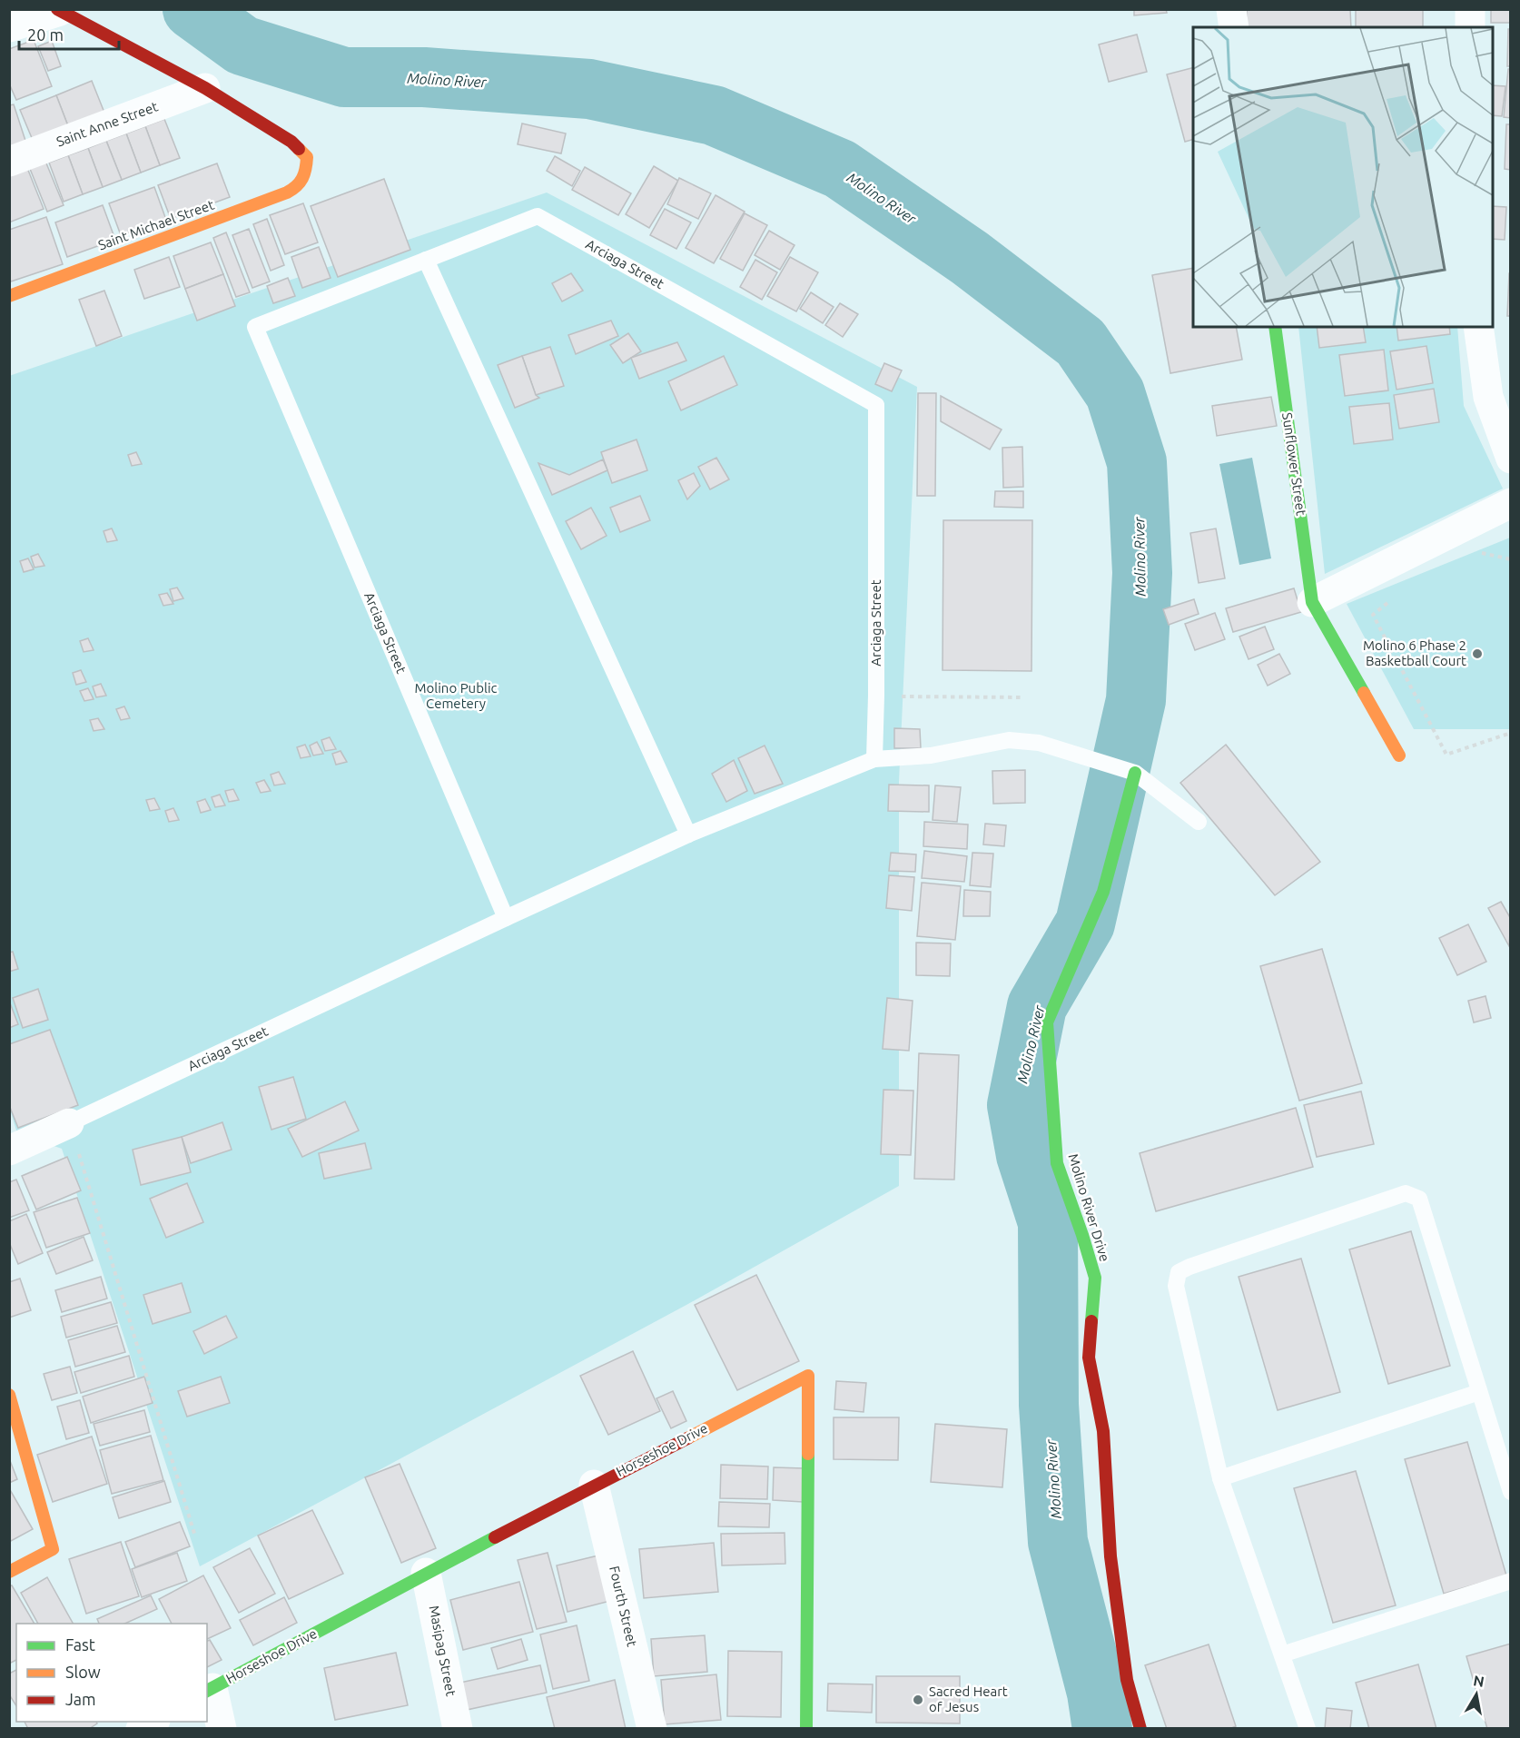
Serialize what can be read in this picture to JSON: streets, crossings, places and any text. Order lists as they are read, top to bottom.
{
  "streets": {
    "street": [
      "Saint Anne Street",
      "Saint Michael Street",
      "Arciaga Street",
      "Sunflower Street",
      "Molino River Drive",
      "Horseshoe Drive",
      "Fourth Street",
      "Masipag Street"
    ]
  },
  "crossings": [
    ["Saint Anne Street", "Saint Michael Street"],
    ["Horseshoe Drive", "Fourth Street"],
    ["Horseshoe Drive", "Masipag Street"]
  ],
  "water": ["Molino River"],
  "parks": ["Molino Public Cemetery"],
  "places": ["Molino 6 Phase 2 Basketball Court", "Sacred Heart of Jesus"],
  "legend": ["Fast", "Slow", "Jam"],
  "scale_bar": "20 m",
  "north": "top"
}
